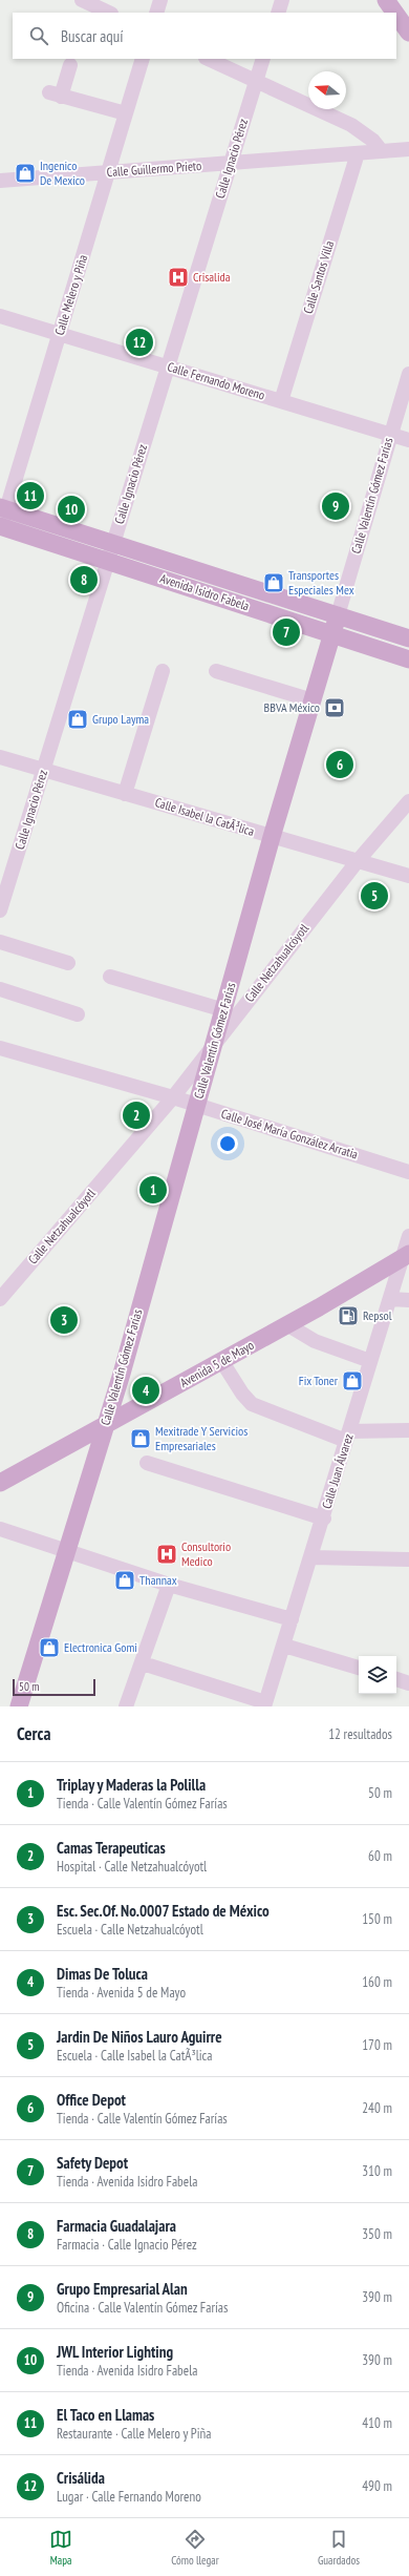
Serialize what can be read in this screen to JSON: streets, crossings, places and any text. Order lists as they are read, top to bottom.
{
  "streets": {
    "main road": ["Calle Valentín Gómez Farías", "Avenida Isidro Fabela", "Avenida 5 de Mayo"],
    "street": [
      "Calle Ignacio Pérez",
      "Calle Guillermo Prieto",
      "Calle Santos Villa",
      "Calle Melero y Piña",
      "Calle Fernando Moreno",
      "Calle Isabel la CatÃ³lica",
      "Calle Netzahualcóyotl",
      "Calle José María González Arratia",
      "Calle Juan Álvarez"
    ]
  },
  "crossings": [
    ["Calle Ignacio Pérez", "Calle Guillermo Prieto"],
    ["Calle Ignacio Pérez", "Calle Fernando Moreno"],
    ["Calle Ignacio Pérez", "Avenida Isidro Fabela"],
    ["Calle Ignacio Pérez", "Calle Isabel la CatÃ³lica"],
    ["Calle Guillermo Prieto", "Calle Santos Villa"],
    ["Calle Guillermo Prieto", "Calle Melero y Piña"],
    ["Calle Santos Villa", "Calle Fernando Moreno"],
    ["Calle Melero y Piña", "Calle Fernando Moreno"],
    ["Calle Melero y Piña", "Avenida Isidro Fabela"],
    ["Calle Fernando Moreno", "Calle Valentín Gómez Farías"],
    ["Calle Valentín Gómez Farías", "Avenida Isidro Fabela"],
    ["Calle Valentín Gómez Farías", "Calle Isabel la CatÃ³lica"],
    ["Calle Valentín Gómez Farías", "Calle Netzahualcóyotl"],
    ["Calle Valentín Gómez Farías", "Calle José María González Arratia"],
    ["Calle Valentín Gómez Farías", "Avenida 5 de Mayo"],
    ["Calle Isabel la CatÃ³lica", "Calle Netzahualcóyotl"],
    ["Calle Netzahualcóyotl", "Calle José María González Arratia"],
    ["Avenida 5 de Mayo", "Calle Juan Álvarez"]
  ],
  "places": {
    "shop": [
      "Ingenico De Mexico",
      "Transportes Especiales Mex",
      "Grupo Layma",
      "Fix Toner",
      "Mexitrade Y Servicios Empresariales",
      "Thannax",
      "Electronica Gomi"
    ],
    "hospital": ["Crisalida", "Consultorio Medico"],
    "bank": ["BBVA México"],
    "fuel station": ["Repsol"]
  },
  "scale_bar": "50 m",
  "north": "left",
  "page": {
    "search": "Buscar aquí",
    "pins": [
      "12",
      "11",
      "9",
      "10",
      "8",
      "7",
      "6",
      "5",
      "2",
      "1",
      "3",
      "4"
    ],
    "scale": "50 m",
    "heading": ["Cerca", "12 resultados"],
    "list": [
      {
        "mark": "1",
        "name": "Triplay y Maderas la Polilla",
        "note": "Tienda · Calle Valentín Gómez Farías",
        "value": "50 m"
      },
      {
        "mark": "2",
        "name": "Camas Terapeuticas",
        "note": "Hospital · Calle Netzahualcóyotl",
        "value": "60 m"
      },
      {
        "mark": "3",
        "name": "Esc. Sec.Of. No.0007 Estado de México",
        "note": "Escuela · Calle Netzahualcóyotl",
        "value": "150 m"
      },
      {
        "mark": "4",
        "name": "Dimas De Toluca",
        "note": "Tienda · Avenida 5 de Mayo",
        "value": "160 m"
      },
      {
        "mark": "5",
        "name": "Jardin De Niños Lauro Aguirre",
        "note": "Escuela · Calle Isabel la CatÃ³lica",
        "value": "170 m"
      },
      {
        "mark": "6",
        "name": "Office Depot",
        "note": "Tienda · Calle Valentín Gómez Farías",
        "value": "240 m"
      },
      {
        "mark": "7",
        "name": "Safety Depot",
        "note": "Tienda · Avenida Isidro Fabela",
        "value": "310 m"
      },
      {
        "mark": "8",
        "name": "Farmacia Guadalajara",
        "note": "Farmacia · Calle Ignacio Pérez",
        "value": "350 m"
      },
      {
        "mark": "9",
        "name": "Grupo Empresarial Alan",
        "note": "Oficina · Calle Valentín Gómez Farías",
        "value": "390 m"
      },
      {
        "mark": "10",
        "name": "JWL Interior Lighting",
        "note": "Tienda · Avenida Isidro Fabela",
        "value": "390 m"
      },
      {
        "mark": "11",
        "name": "El Taco en Llamas",
        "note": "Restaurante · Calle Melero y Piña",
        "value": "410 m"
      },
      {
        "mark": "12",
        "name": "Crisálida",
        "note": "Lugar · Calle Fernando Moreno",
        "value": "490 m"
      }
    ],
    "nav": ["Mapa", "Cómo llegar", "Guardados"]
  }
}
